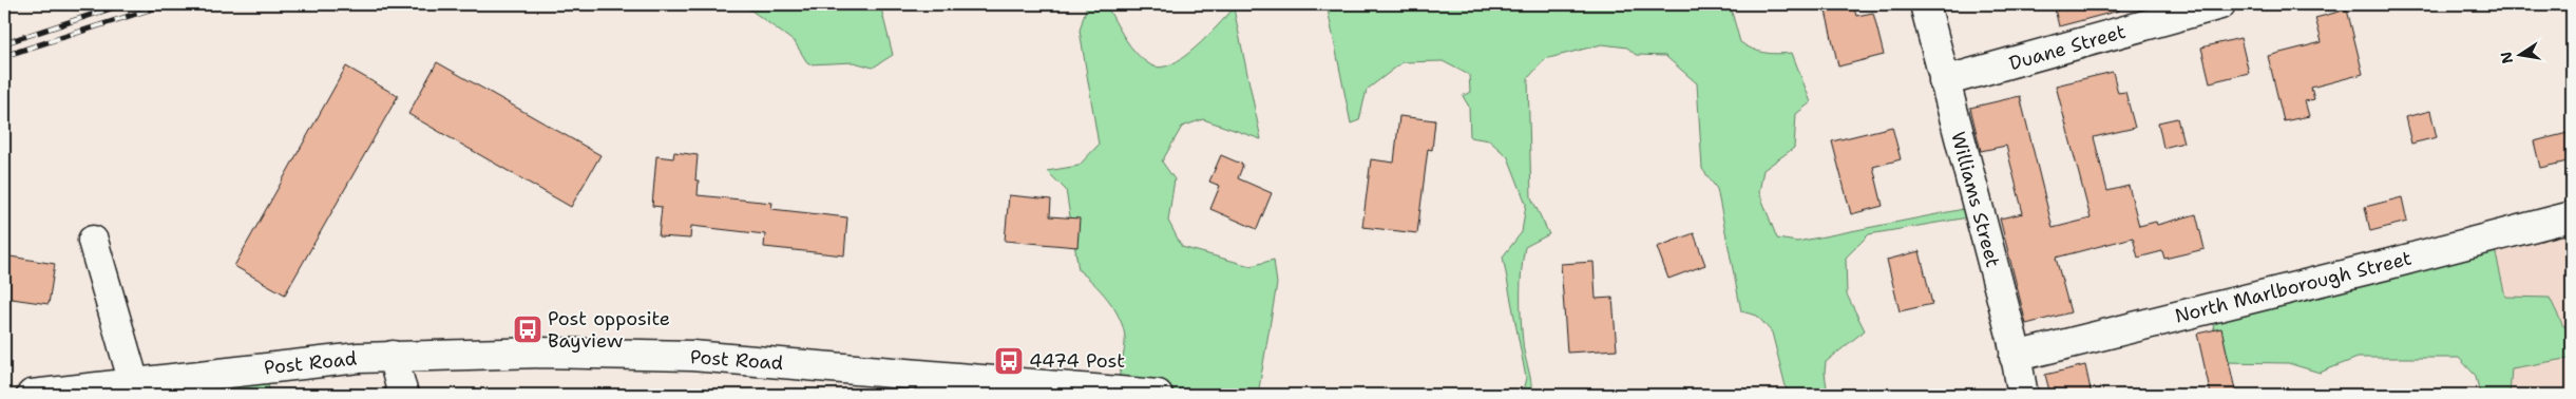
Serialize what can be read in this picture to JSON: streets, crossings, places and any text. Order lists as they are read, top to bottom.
{
  "streets": {
    "street": [
      "Duane Street",
      "Williams Street",
      "North Marlborough Street",
      "Post Road"
    ]
  },
  "crossings": [
    ["Duane Street", "Williams Street"],
    ["Williams Street", "North Marlborough Street"]
  ],
  "places": {
    "bus stop": ["Post opposite Bayview", "4474 Post"]
  },
  "north": "left"
}
